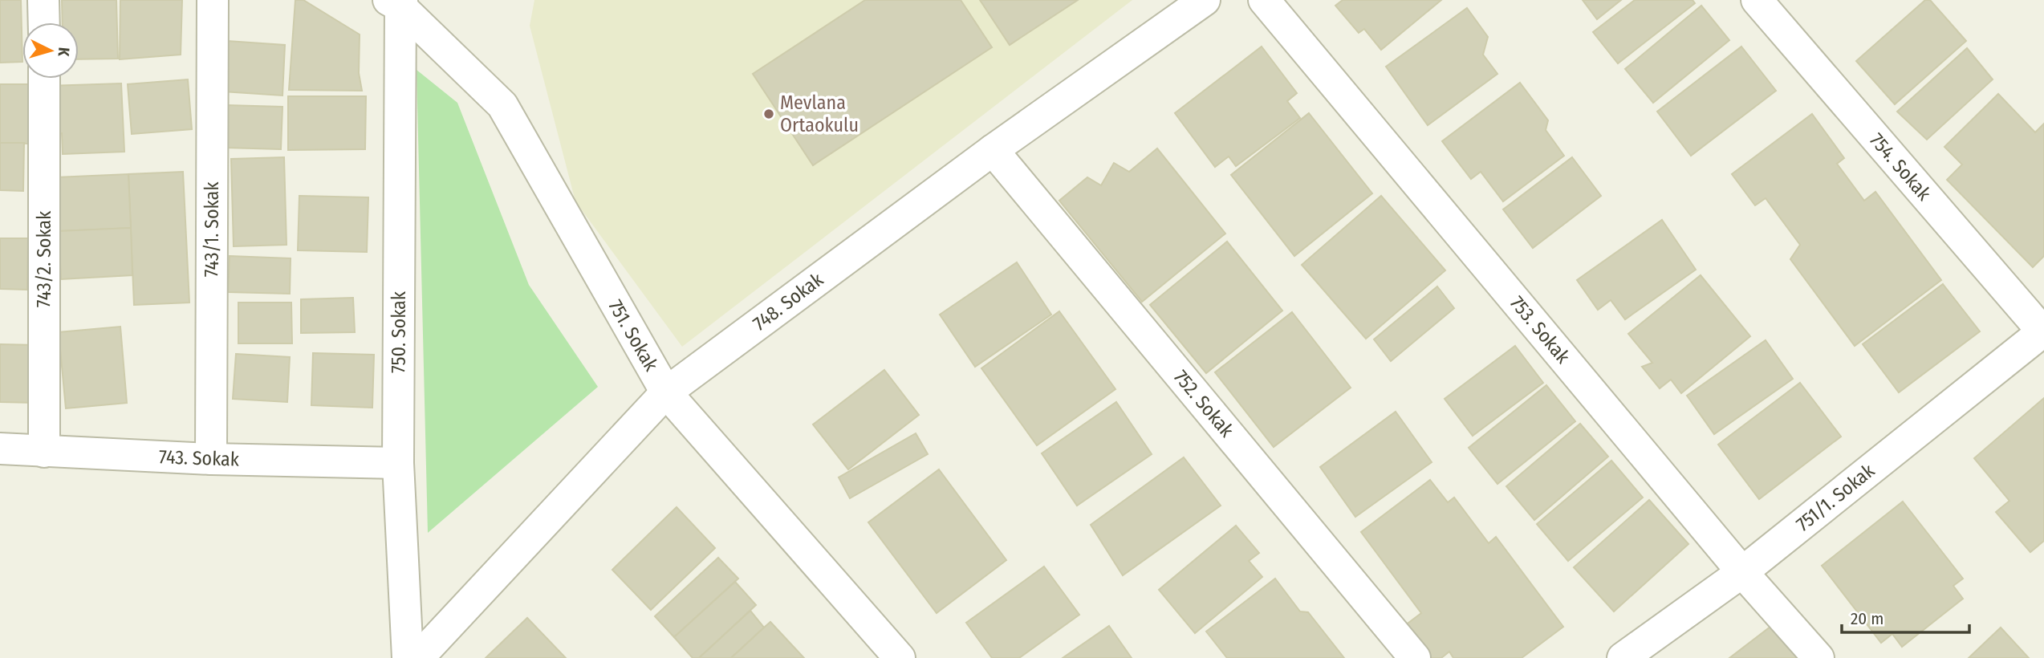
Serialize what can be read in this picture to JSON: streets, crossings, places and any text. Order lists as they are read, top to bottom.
{
  "streets": {
    "street": [
      "754. Sokak",
      "743/1. Sokak",
      "743/2. Sokak",
      "748. Sokak",
      "753. Sokak",
      "750. Sokak",
      "751. Sokak",
      "752. Sokak",
      "743. Sokak",
      "751/1. Sokak"
    ]
  },
  "crossings": [
    ["754. Sokak", "751/1. Sokak"],
    ["743/1. Sokak", "743. Sokak"],
    ["743/2. Sokak", "743. Sokak"],
    ["748. Sokak", "751. Sokak"],
    ["748. Sokak", "752. Sokak"],
    ["753. Sokak", "751/1. Sokak"],
    ["750. Sokak", "751. Sokak"],
    ["750. Sokak", "743. Sokak"]
  ],
  "places": ["Mevlana Ortaokulu"],
  "scale_bar": "20 m",
  "north": "right"
}
